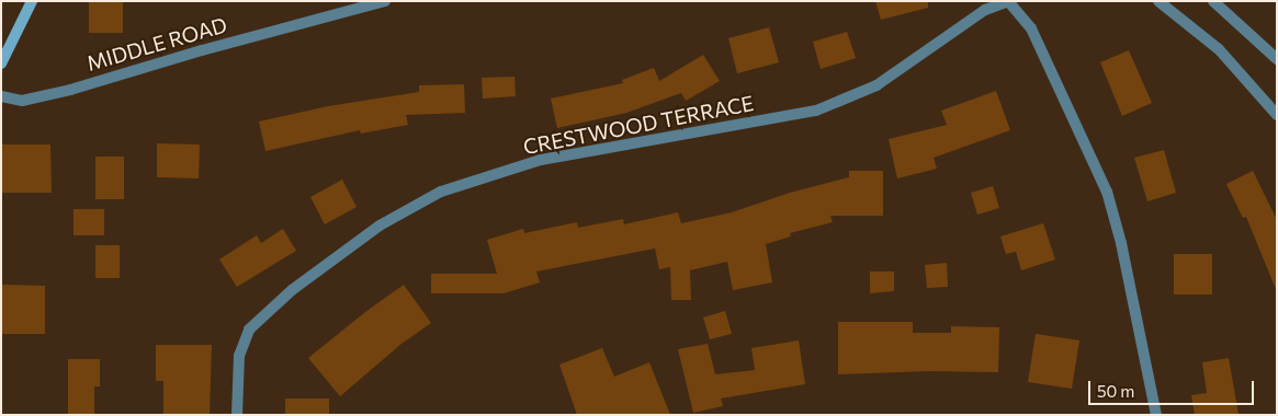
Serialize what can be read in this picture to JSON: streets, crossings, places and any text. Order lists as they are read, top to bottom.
{
  "streets": {
    "street": ["MIDDLE ROAD", "CRESTWOOD TERRACE"]
  },
  "scale_bar": "50 m"
}
